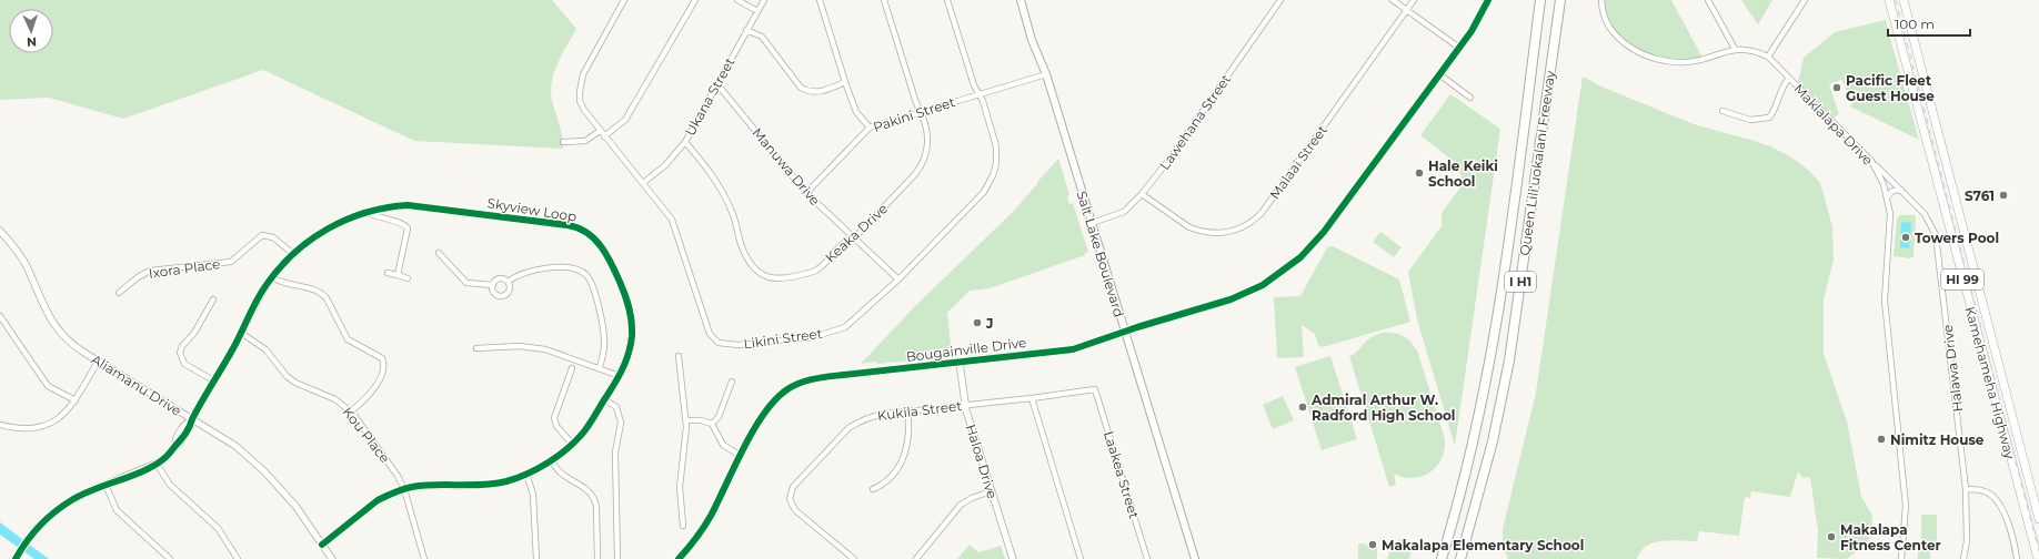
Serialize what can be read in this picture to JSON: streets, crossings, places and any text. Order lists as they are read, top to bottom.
{
  "streets": {
    "highway": ["Queen Liliʻuokalani Freeway", "I H1"],
    "main road": ["Salt Lake Boulevard", "HI 99", "Kamehameha Highway"],
    "street": [
      "Ukana Street",
      "Pakini Street",
      "Lawehana Street",
      "Maklalapa Drive",
      "Malaai Street",
      "Manuwa Drive",
      "Skyview Loop",
      "Keaka Drive",
      "Ixora Place",
      "Likini Street",
      "Bougainville Drive",
      "Halawa Drive",
      "Aliamanu Drive",
      "Kukila Street",
      "Kou Place",
      "Haloa Drive",
      "Laakea Street"
    ]
  },
  "crossings": [
    ["Ukana Street", "Manuwa Drive"],
    ["Ukana Street", "Keaka Drive"],
    ["Ukana Street", "Likini Street"],
    ["Pakini Street", "Manuwa Drive"],
    ["Pakini Street", "Keaka Drive"],
    ["Pakini Street", "Salt Lake Boulevard"],
    ["Pakini Street", "Likini Street"],
    ["Lawehana Street", "Malaai Street"],
    ["Lawehana Street", "Salt Lake Boulevard"],
    ["Maklalapa Drive", "Halawa Drive"],
    ["Manuwa Drive", "Keaka Drive"],
    ["Manuwa Drive", "Likini Street"],
    ["Skyview Loop", "Ixora Place"],
    ["Skyview Loop", "Aliamanu Drive"],
    ["Skyview Loop", "Kou Place"],
    ["Salt Lake Boulevard", "Bougainville Drive"],
    ["Bougainville Drive", "Haloa Drive"],
    ["Kukila Street", "Haloa Drive"],
    ["Kukila Street", "Laakea Street"]
  ],
  "places": [
    "Pacific Fleet Guest House",
    "Hale Keiki School",
    "S761",
    "Towers Pool",
    "J",
    "Admiral Arthur W. Radford High School",
    "Nimitz House",
    "Makalapa Fitness Center",
    "Makalapa Elementary School"
  ],
  "scale_bar": "100 m",
  "north": "bottom"
}
